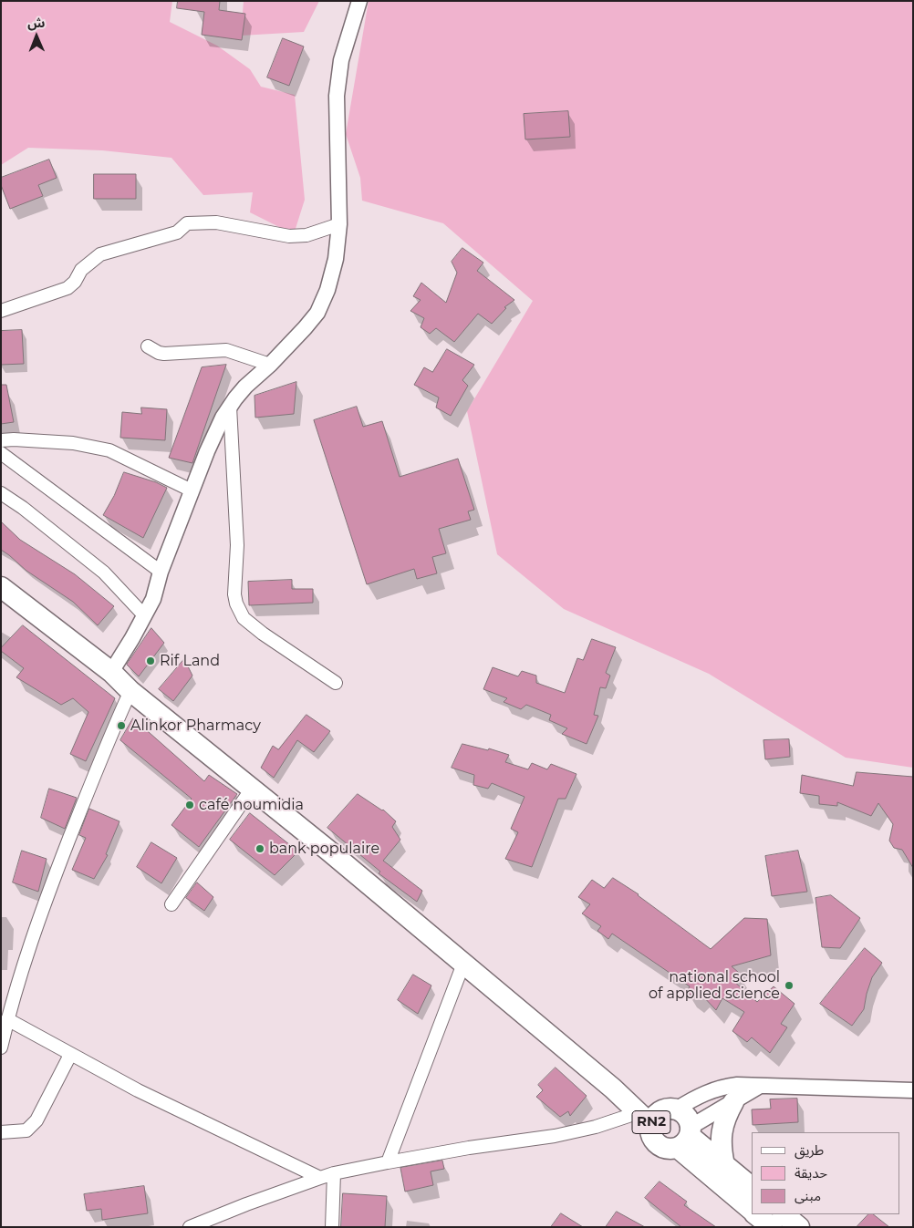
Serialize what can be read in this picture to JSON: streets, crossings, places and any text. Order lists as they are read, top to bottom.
{
  "streets": {
    "highway": ["RN2"]
  },
  "places": [
    "Rif Land",
    "Alinkor Pharmacy",
    "café noumidia",
    "bank populaire",
    "national school of applied science"
  ],
  "legend": ["طريق", "حديقة", "مبنى"],
  "north": "top"
}
